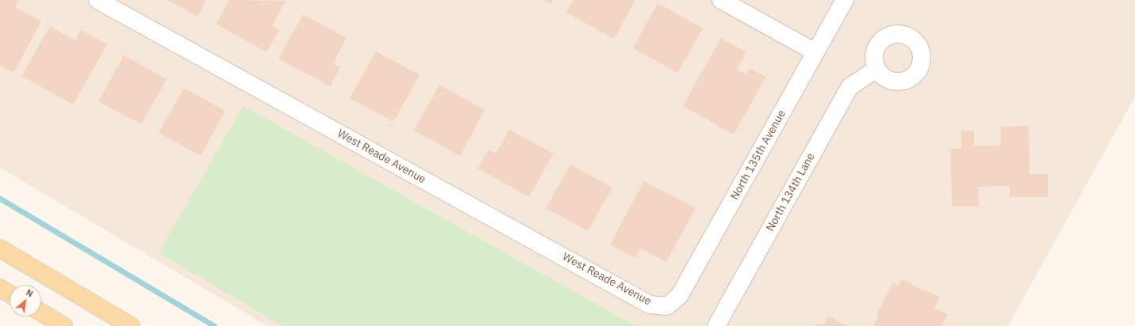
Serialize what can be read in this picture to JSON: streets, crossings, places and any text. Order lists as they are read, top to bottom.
{
  "streets": {
    "street": ["North 135th Avenue", "West Reade Avenue", "North 134th Lane"]
  },
  "crossings": [
    ["North 135th Avenue", "West Reade Avenue"]
  ],
  "north": "top right"
}
